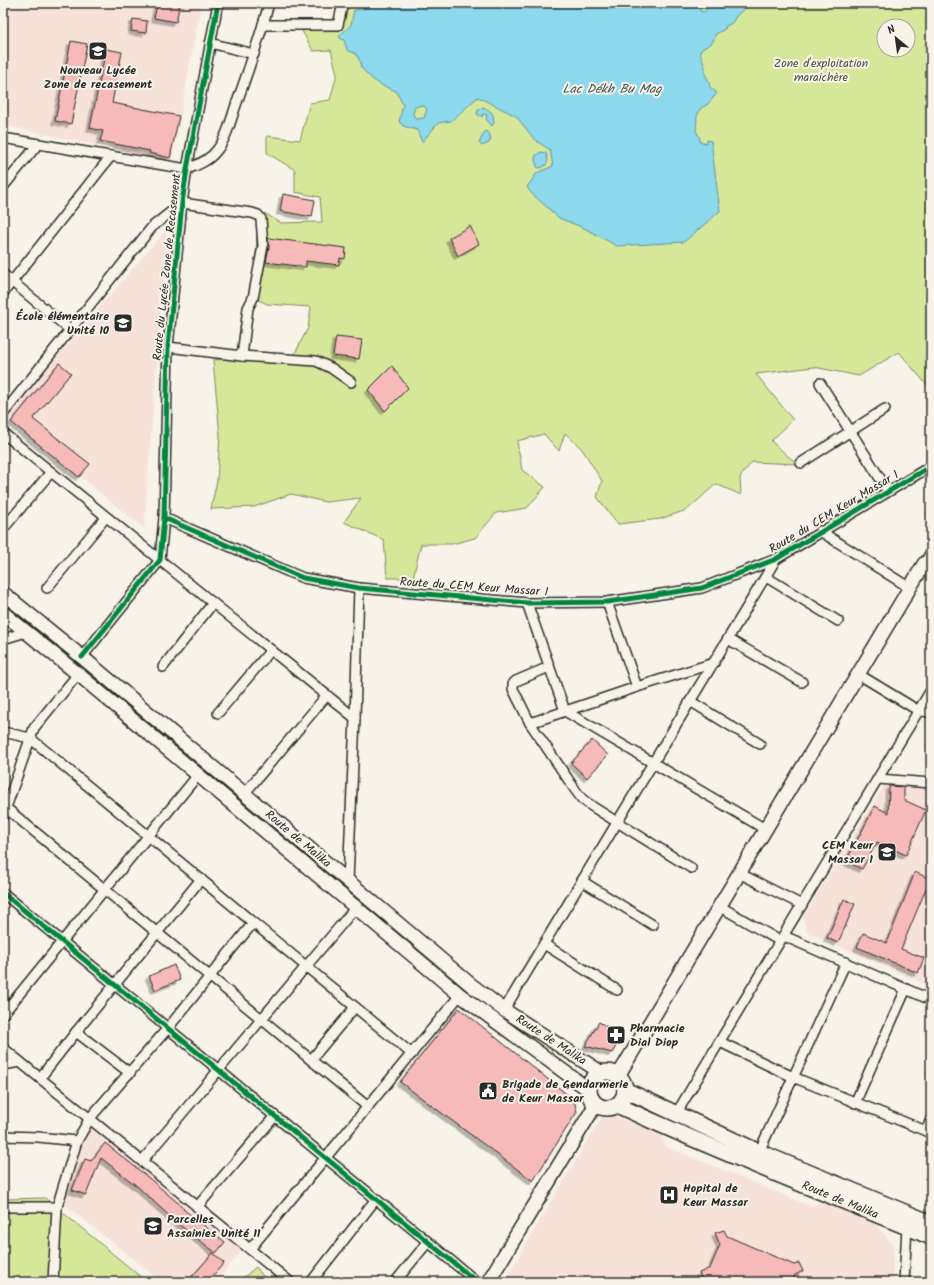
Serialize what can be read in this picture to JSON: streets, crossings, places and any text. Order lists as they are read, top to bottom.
{
  "streets": {
    "main road": ["Route de Malika"],
    "street": ["Route du Lycée Zone de Recasement", "Route du CEM Keur Massar 1"]
  },
  "crossings": [
    ["Route du Lycée Zone de Recasement", "Route du CEM Keur Massar 1"]
  ],
  "water": ["Lac Dékh Bu Mag"],
  "parks": ["Zone d'exploitation maraichère"],
  "places": {
    "school or university": [
      "Nouveau Lycée Zone de recasement",
      "École élémentaire Unité 10",
      "CEM Keur Massar 1",
      "Parcelles Assainies Unité 11"
    ],
    "pharmacy": ["Pharmacie Dial Diop"],
    "public building": ["Brigade de Gendarmerie de Keur Massar"],
    "hospital": ["Hopital de Keur Massar"]
  },
  "north": "top left"
}
